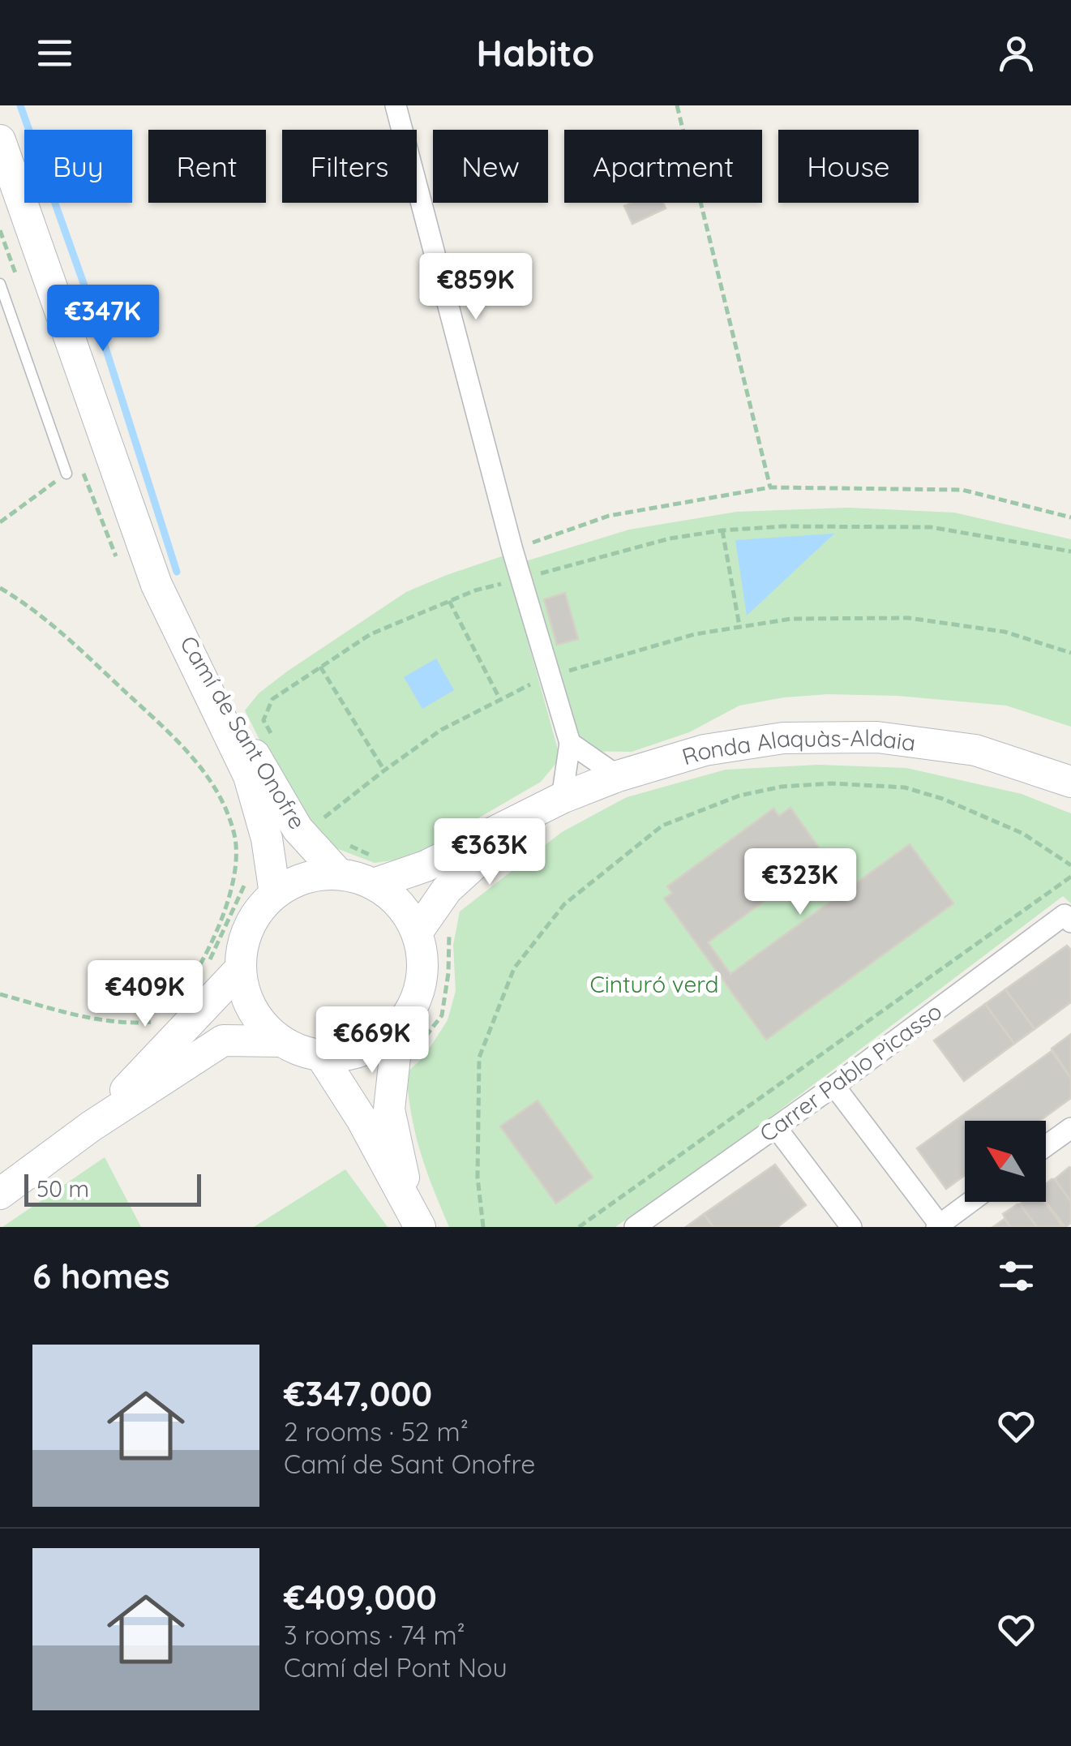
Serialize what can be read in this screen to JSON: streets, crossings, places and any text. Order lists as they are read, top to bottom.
{
  "streets": {
    "street": ["Camí de Sant Onofre", "Ronda Alaquàs-Aldaia", "Carrer Pablo Picasso"]
  },
  "crossings": [
    ["Camí de Sant Onofre", "Ronda Alaquàs-Aldaia"]
  ],
  "parks": ["Cinturó verd"],
  "scale_bar": "50 m",
  "north": "top left",
  "page": {
    "header": "Habito",
    "chip": [
      "Buy",
      "Rent",
      "Filters",
      "New",
      "Apartment",
      "House"
    ],
    "price": [
      "€859K",
      "€347K",
      "€363K",
      "€323K",
      "€409K",
      "€669K"
    ],
    "scale": "50 m",
    "heading": "6 homes",
    "list": [
      {
        "name": "€347,000",
        "note": "2 rooms · 52 m² · Camí de Sant Onofre"
      },
      {
        "name": "€409,000",
        "note": "3 rooms · 74 m² · Camí del Pont Nou"
      }
    ]
  }
}
